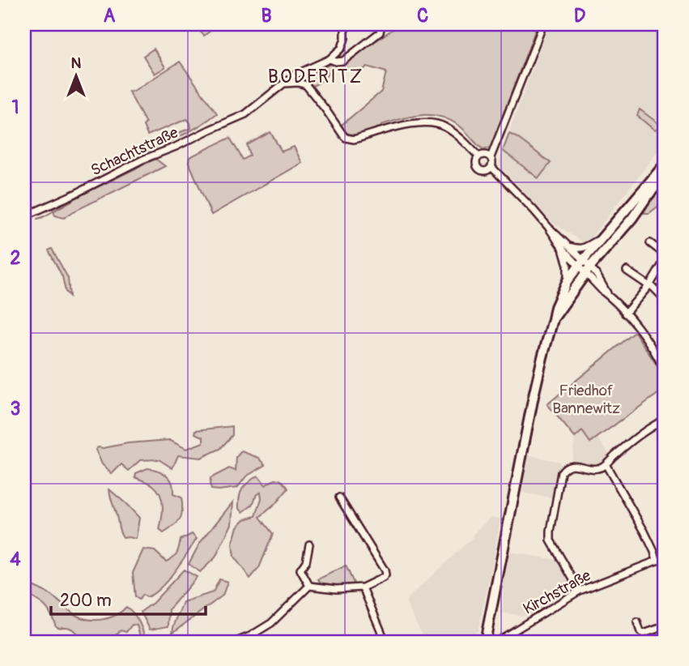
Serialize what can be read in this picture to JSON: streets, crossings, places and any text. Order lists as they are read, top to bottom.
{
  "streets": {
    "street": ["Schachtstraße", "Kirchstraße"]
  },
  "districts": ["BODERITZ"],
  "parks": ["Friedhof Bannewitz"],
  "scale_bar": "200 m",
  "north": "top",
  "grid": {
    "columns": [
      "A",
      "B",
      "C",
      "D"
    ],
    "rows": [
      "1",
      "2",
      "3",
      "4"
    ]
  }
}
